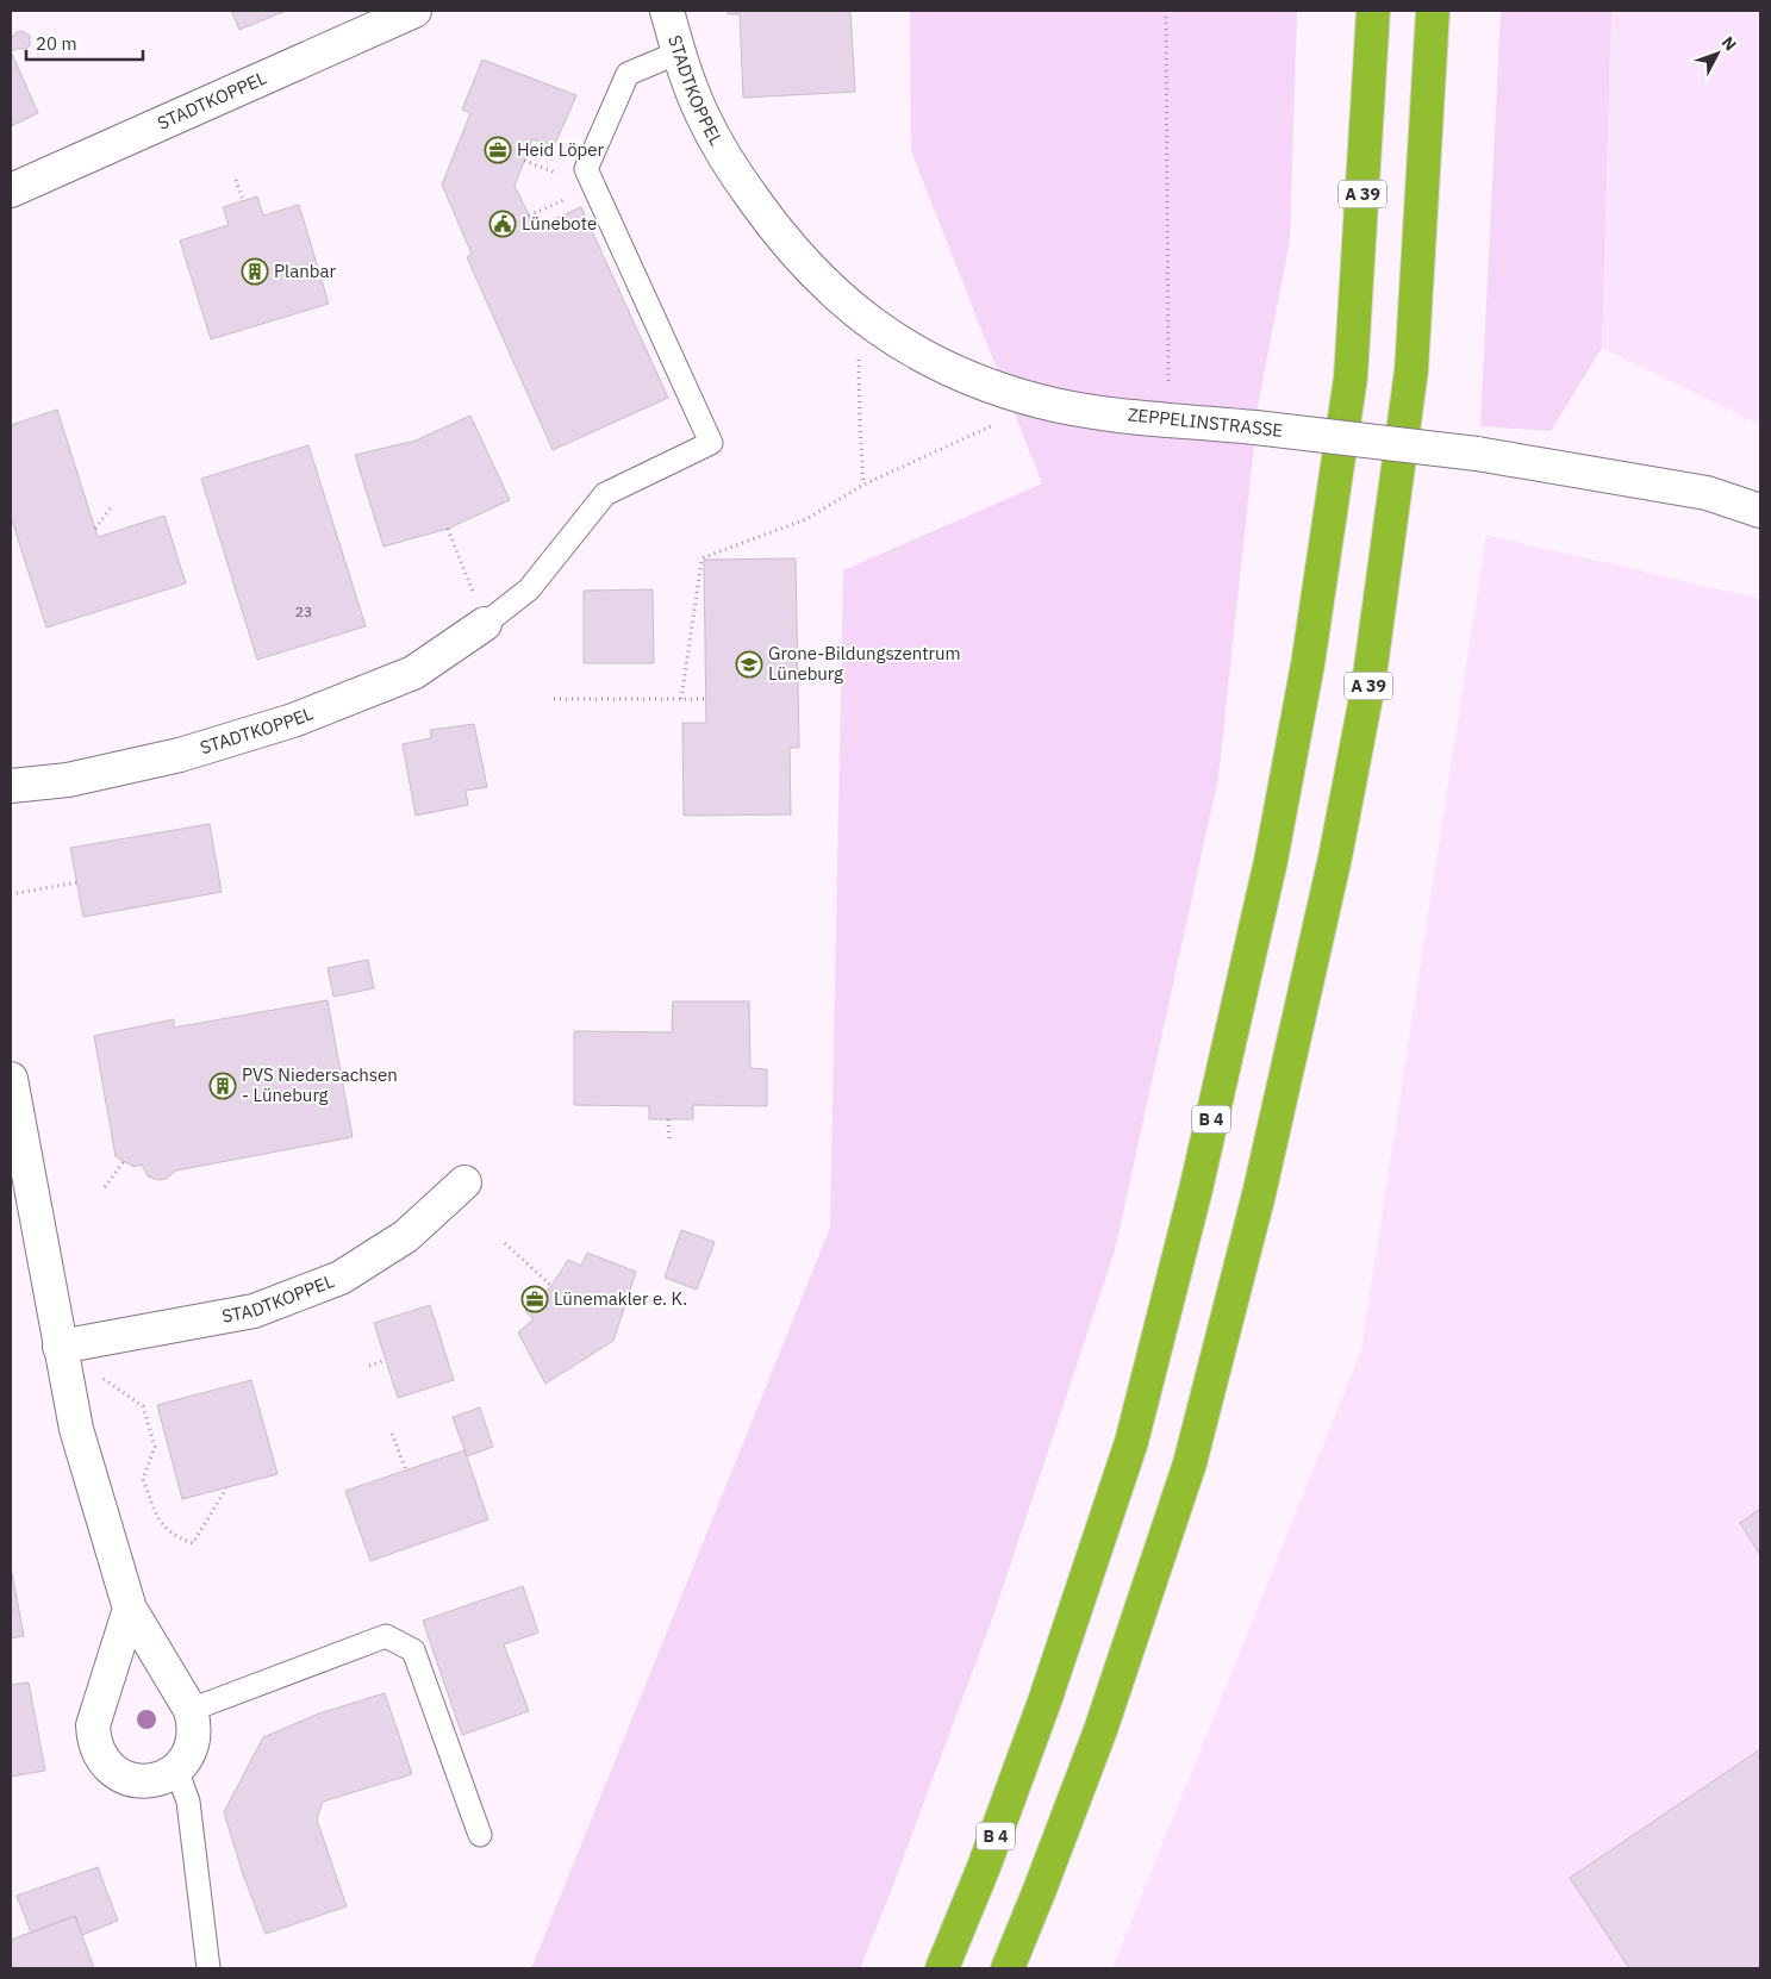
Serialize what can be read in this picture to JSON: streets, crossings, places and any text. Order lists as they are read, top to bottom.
{
  "streets": {
    "highway": ["A 39", "B 4"],
    "street": ["STADTKOPPEL", "ZEPPELINSTRASSE"]
  },
  "crossings": [
    ["STADTKOPPEL", "ZEPPELINSTRASSE"],
    ["A 39", "B 4"]
  ],
  "places": {
    "office": ["Heid Löper", "Lünemakler e. K."],
    "public building": ["Lünebote"],
    "building": ["Planbar", "PVS Niedersachsen - Lüneburg"],
    "school or university": ["Grone-Bildungszentrum Lüneburg"]
  },
  "house_numbers": ["23"],
  "scale_bar": "20 m",
  "north": "top right"
}
